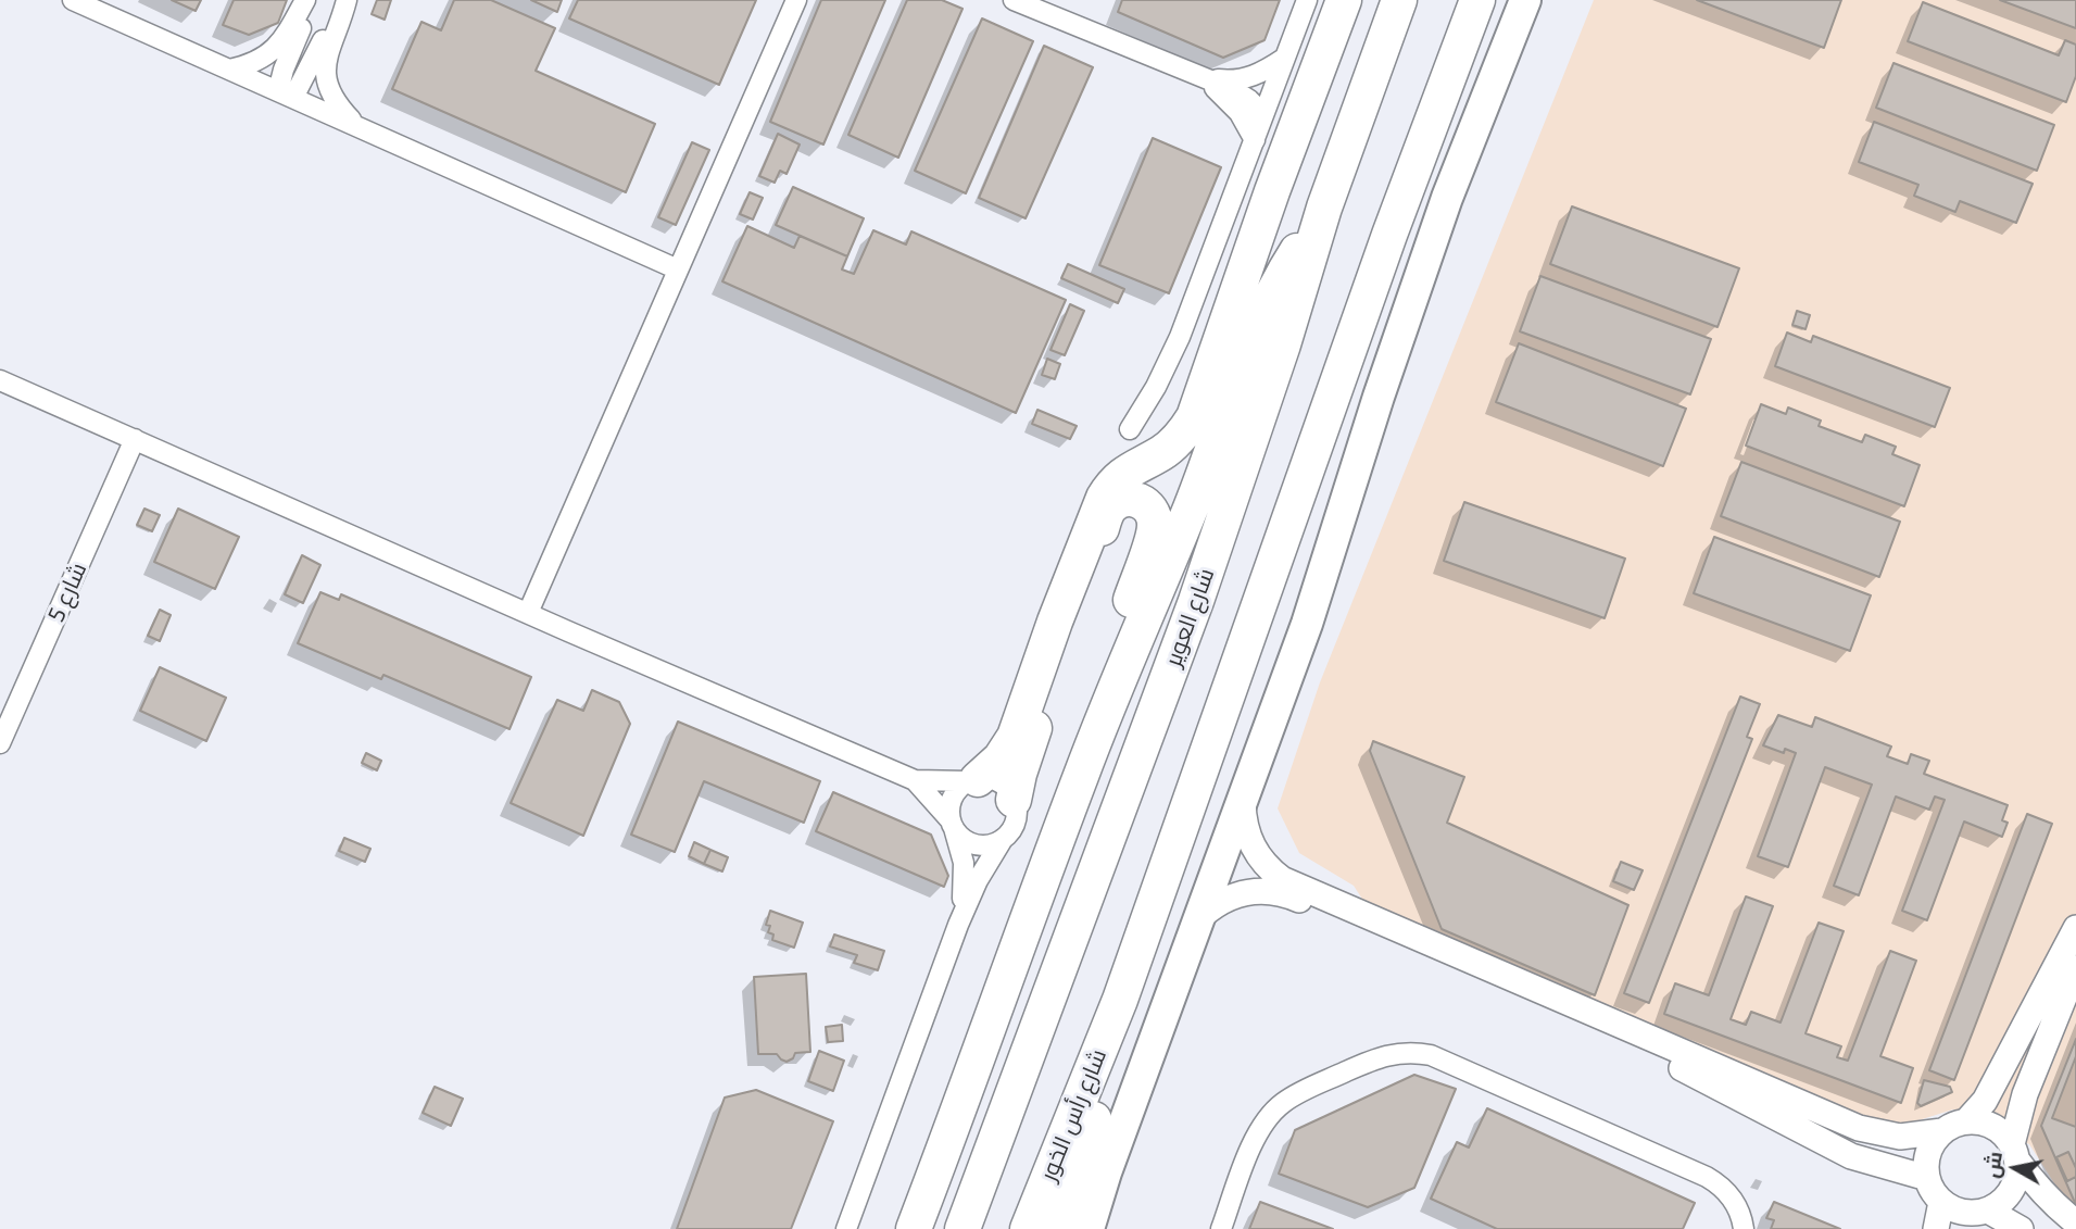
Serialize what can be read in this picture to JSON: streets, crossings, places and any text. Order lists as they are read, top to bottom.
{
  "streets": {
    "highway": ["شارع العوير", "شارع رأس الخور"],
    "street": ["شارع 5"]
  },
  "north": "left"
}
